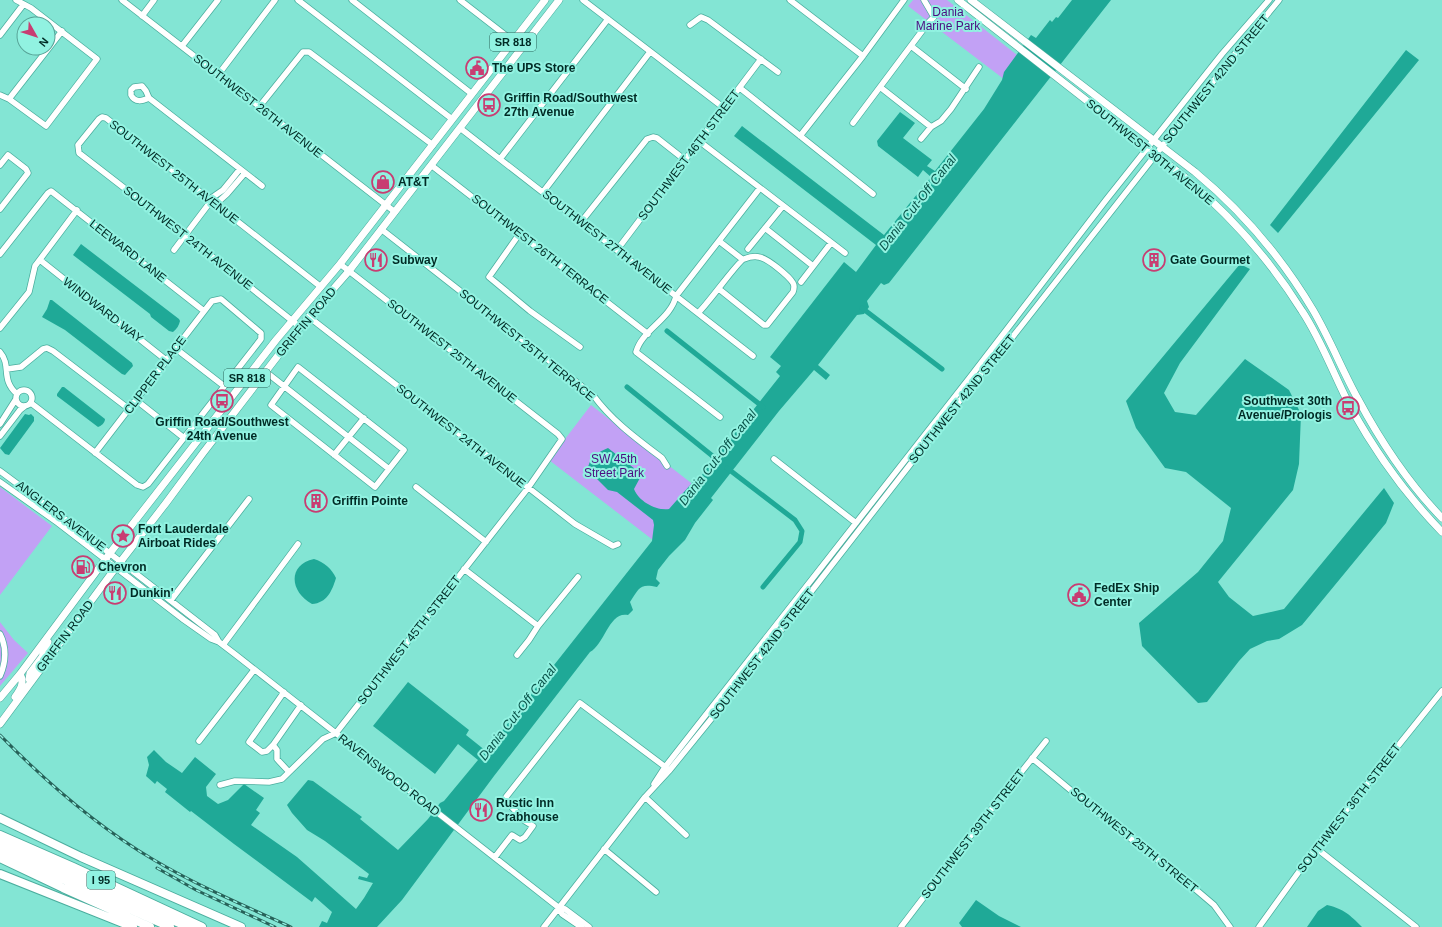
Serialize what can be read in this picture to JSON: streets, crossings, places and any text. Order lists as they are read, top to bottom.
{
  "streets": {
    "highway": ["I 95"],
    "main road": ["SR 818", "SOUTHWEST 30TH AVENUE", "GRIFFIN ROAD"],
    "street": [
      "SOUTHWEST 42ND STREET",
      "SOUTHWEST 26TH AVENUE",
      "SOUTHWEST 46TH STREET",
      "SOUTHWEST 25TH AVENUE",
      "SOUTHWEST 24TH AVENUE",
      "SOUTHWEST 27TH AVENUE",
      "SOUTHWEST 26TH TERRACE",
      "LEEWARD LANE",
      "WINDWARD WAY",
      "SOUTHWEST 25TH TERRACE",
      "CLIPPER PLACE",
      "ANGLERS AVENUE",
      "SOUTHWEST 45TH STREET",
      "RAVENSWOOD ROAD",
      "SOUTHWEST 36TH STREET",
      "SOUTHWEST 39TH STREET",
      "SOUTHWEST 25TH STREET"
    ]
  },
  "crossings": [
    ["SOUTHWEST 42ND STREET", "SOUTHWEST 30TH AVENUE"],
    ["SOUTHWEST 42ND STREET", "RAVENSWOOD ROAD"],
    ["SOUTHWEST 26TH AVENUE", "GRIFFIN ROAD"],
    ["SOUTHWEST 46TH STREET", "SOUTHWEST 27TH AVENUE"],
    ["SOUTHWEST 25TH AVENUE", "SOUTHWEST 24TH AVENUE"],
    ["SOUTHWEST 25TH AVENUE", "GRIFFIN ROAD"],
    ["SOUTHWEST 25TH AVENUE", "SOUTHWEST 45TH STREET"],
    ["SOUTHWEST 24TH AVENUE", "GRIFFIN ROAD"],
    ["SOUTHWEST 24TH AVENUE", "SOUTHWEST 45TH STREET"],
    ["SOUTHWEST 27TH AVENUE", "GRIFFIN ROAD"],
    ["SOUTHWEST 26TH TERRACE", "GRIFFIN ROAD"],
    ["LEEWARD LANE", "CLIPPER PLACE"],
    ["WINDWARD WAY", "CLIPPER PLACE"],
    ["GRIFFIN ROAD", "SOUTHWEST 25TH TERRACE"],
    ["GRIFFIN ROAD", "ANGLERS AVENUE"],
    ["GRIFFIN ROAD", "RAVENSWOOD ROAD"],
    ["ANGLERS AVENUE", "RAVENSWOOD ROAD"],
    ["SOUTHWEST 45TH STREET", "RAVENSWOOD ROAD"],
    ["SOUTHWEST 39TH STREET", "SOUTHWEST 25TH STREET"]
  ],
  "water": ["Dania Cut-Off Canal"],
  "parks": ["Dania Marine Park", "SW 45th Street Park"],
  "places": {
    "public building": ["The UPS Store", "FedEx Ship Center"],
    "bus stop": ["Griffin Road/Southwest 27th Avenue", "Griffin Road/Southwest 24th Avenue", "Southwest 30th Avenue/Prologis"],
    "shop": ["AT&T"],
    "restaurant": ["Subway", "Dunkin'", "Rustic Inn Crabhouse"],
    "building": ["Gate Gourmet", "Griffin Pointe"],
    "place": ["Fort Lauderdale Airboat Rides"],
    "fuel station": ["Chevron"]
  },
  "north": "bottom right"
}
